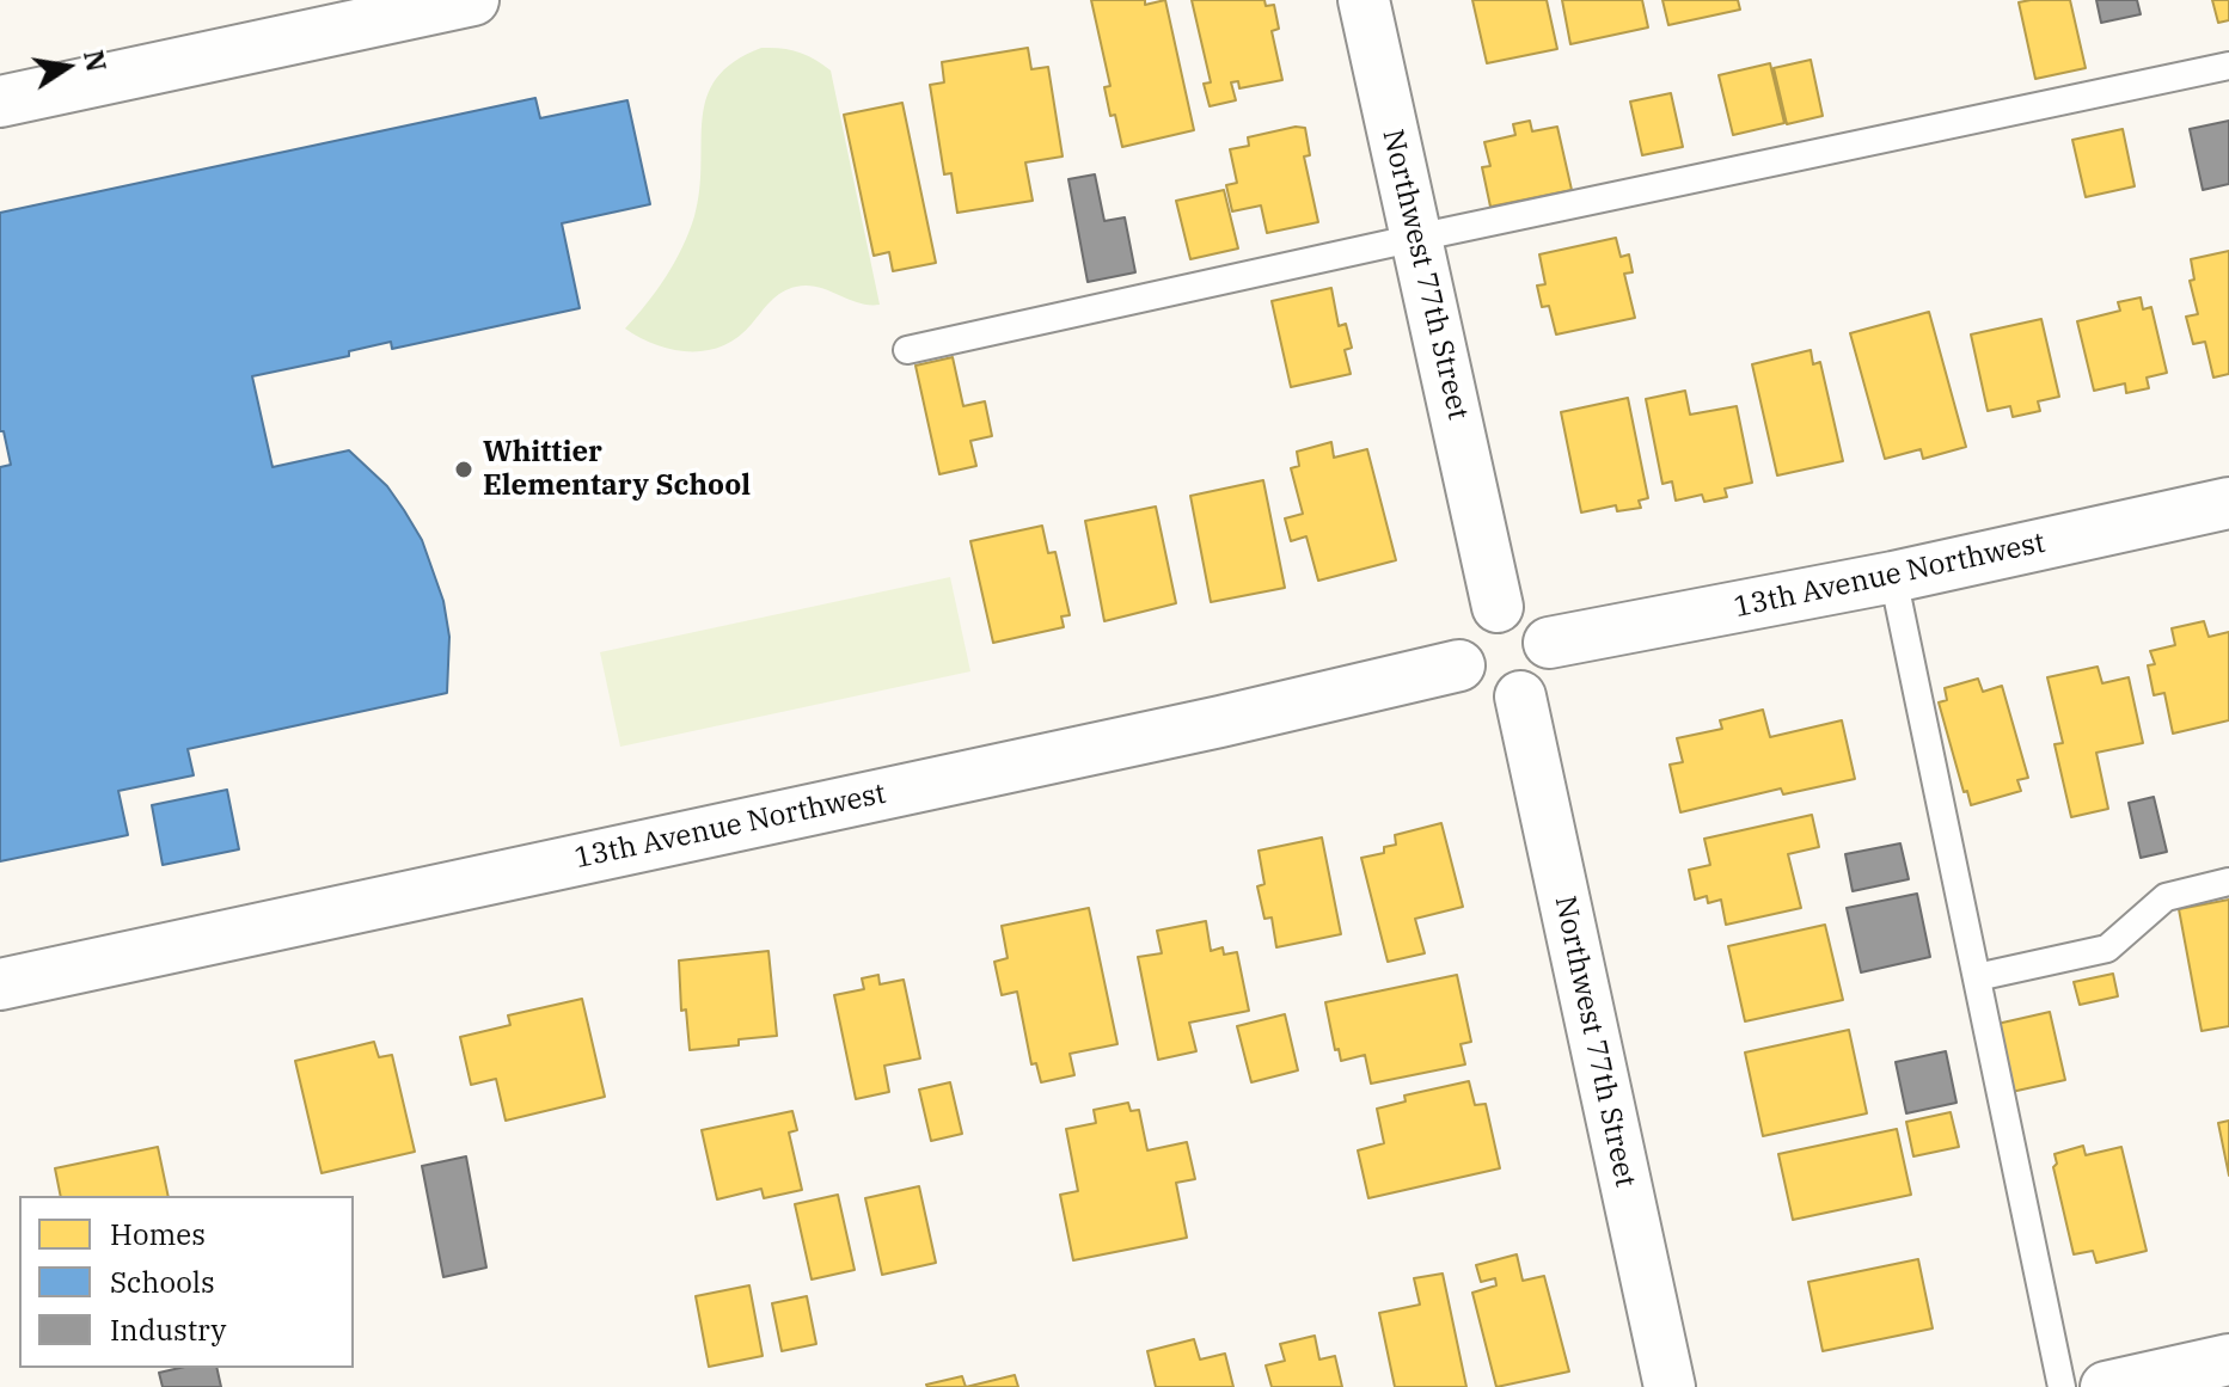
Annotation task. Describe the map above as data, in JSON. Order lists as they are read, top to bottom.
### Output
{
  "streets": {
    "street": ["Northwest 77th Street", "13th Avenue Northwest"]
  },
  "crossings": [
    ["Northwest 77th Street", "13th Avenue Northwest"]
  ],
  "places": ["Whittier Elementary School"],
  "legend": ["Homes", "Schools", "Industry"],
  "north": "right"
}
